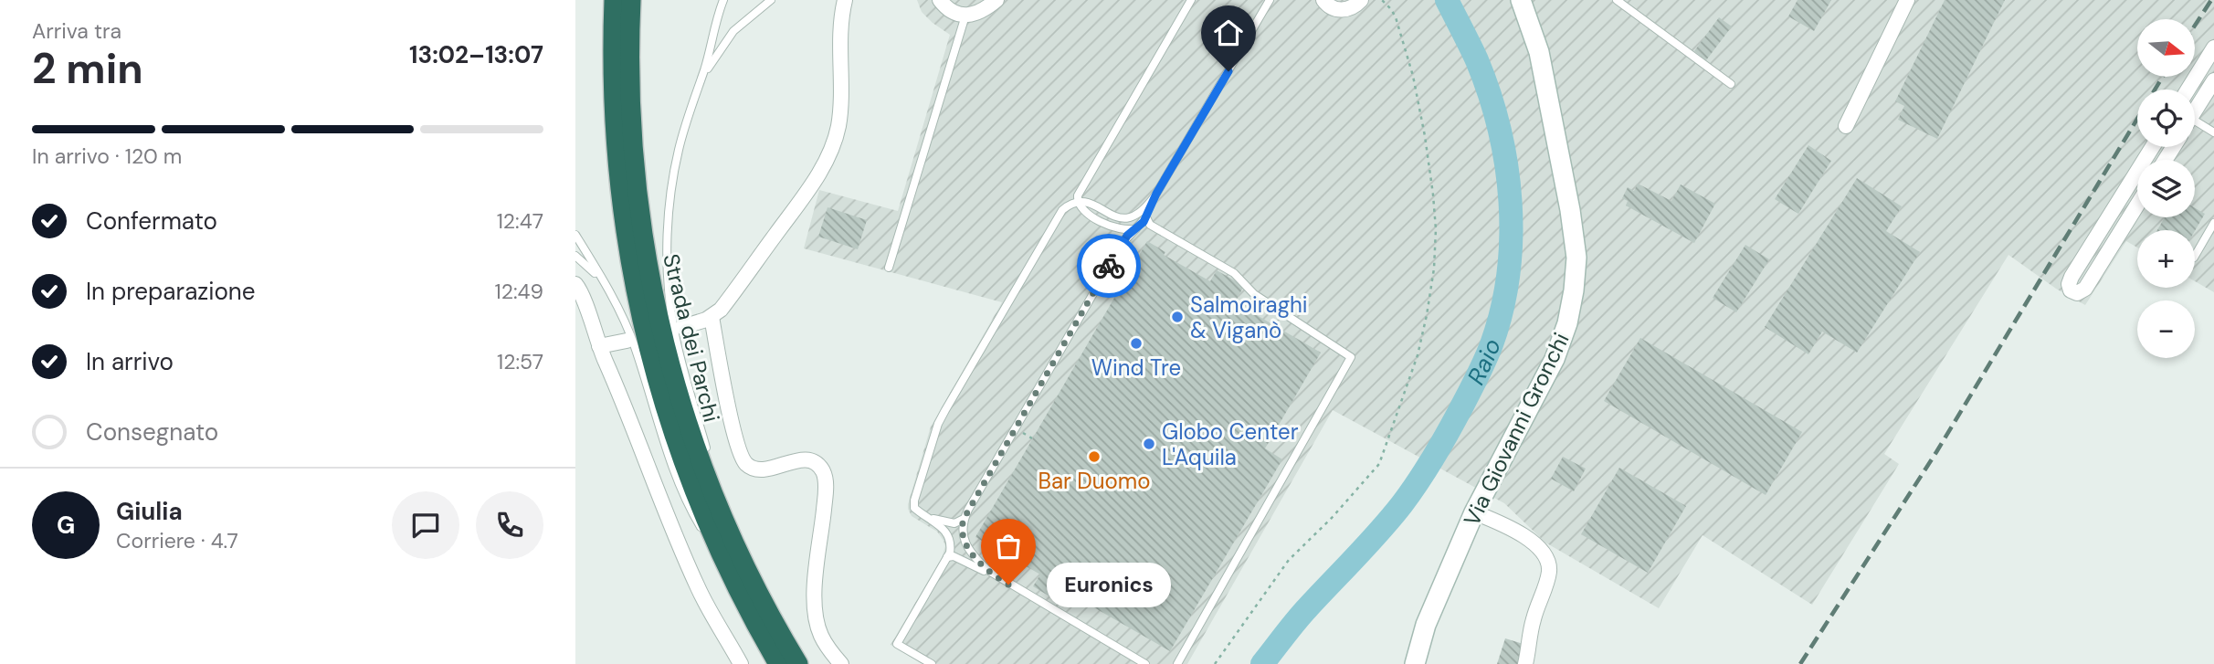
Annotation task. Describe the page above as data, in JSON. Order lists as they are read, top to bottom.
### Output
{
  "streets": {
    "highway": ["Strada dei Parchi"],
    "main road": ["Via Giovanni Gronchi"]
  },
  "water": ["Raio"],
  "places": [
    "Salmoiraghi & Viganò",
    "Wind Tre",
    "Globo Center L'Aquila",
    "Bar Duomo",
    "Euronics"
  ],
  "north": "right",
  "page": {
    "heading": ["2 min", "Arriva tra", "13:02–13:07"],
    "panel": ["Giulia", "Corriere · 4.7"],
    "map_buttons": ["+", "−"],
    "bar": "In arrivo · 120 m",
    "list": [
      ["Confermato", "12:47"],
      ["In preparazione", "12:49"],
      ["In arrivo", "12:57"],
      "Consegnato"
    ],
    "round": "G",
    "bubble": "Euronics"
  }
}
